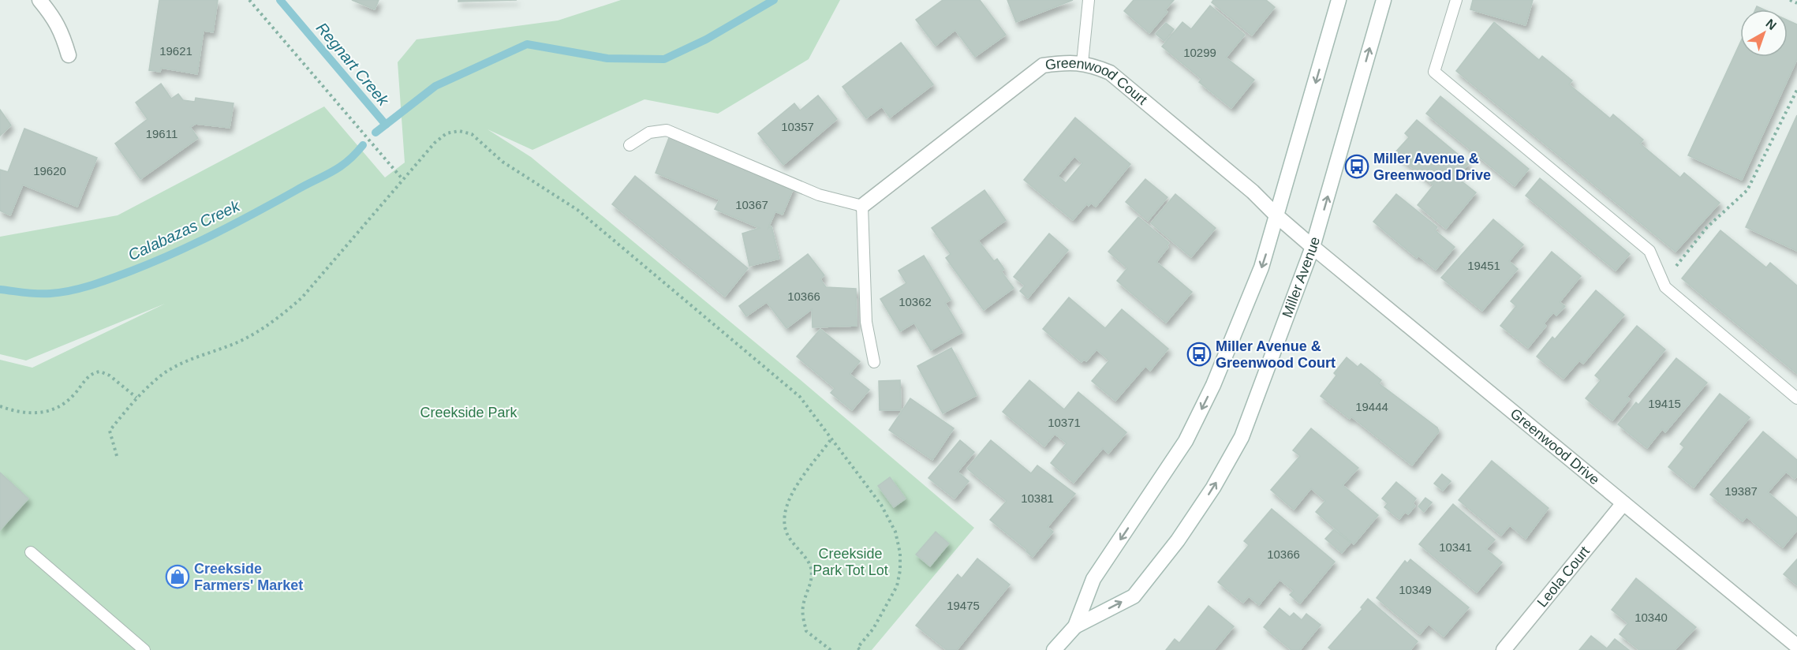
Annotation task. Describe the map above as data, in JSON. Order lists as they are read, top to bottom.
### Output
{
  "streets": {
    "street": [
      "Greenwood Court",
      "Miller Avenue",
      "Greenwood Drive",
      "Leola Court"
    ]
  },
  "crossings": [
    ["Greenwood Court", "Miller Avenue"],
    ["Greenwood Court", "Greenwood Drive"],
    ["Miller Avenue", "Greenwood Drive"],
    ["Greenwood Drive", "Leola Court"]
  ],
  "water": ["Regnart Creek", "Calabazas Creek"],
  "parks": ["Creekside Park", "Creekside Park Tot Lot"],
  "places": {
    "bus stop": ["Miller Avenue & Greenwood Drive", "Miller Avenue & Greenwood Court"],
    "shop": ["Creekside Farmers' Market"]
  },
  "house_numbers": [
    "19621",
    "10299",
    "10357",
    "19611",
    "19620",
    "10367",
    "19451",
    "10366",
    "10362",
    "19415",
    "19444",
    "10371",
    "19387",
    "10381",
    "10341",
    "10366",
    "10349",
    "19475",
    "10340"
  ],
  "north": "top right"
}
